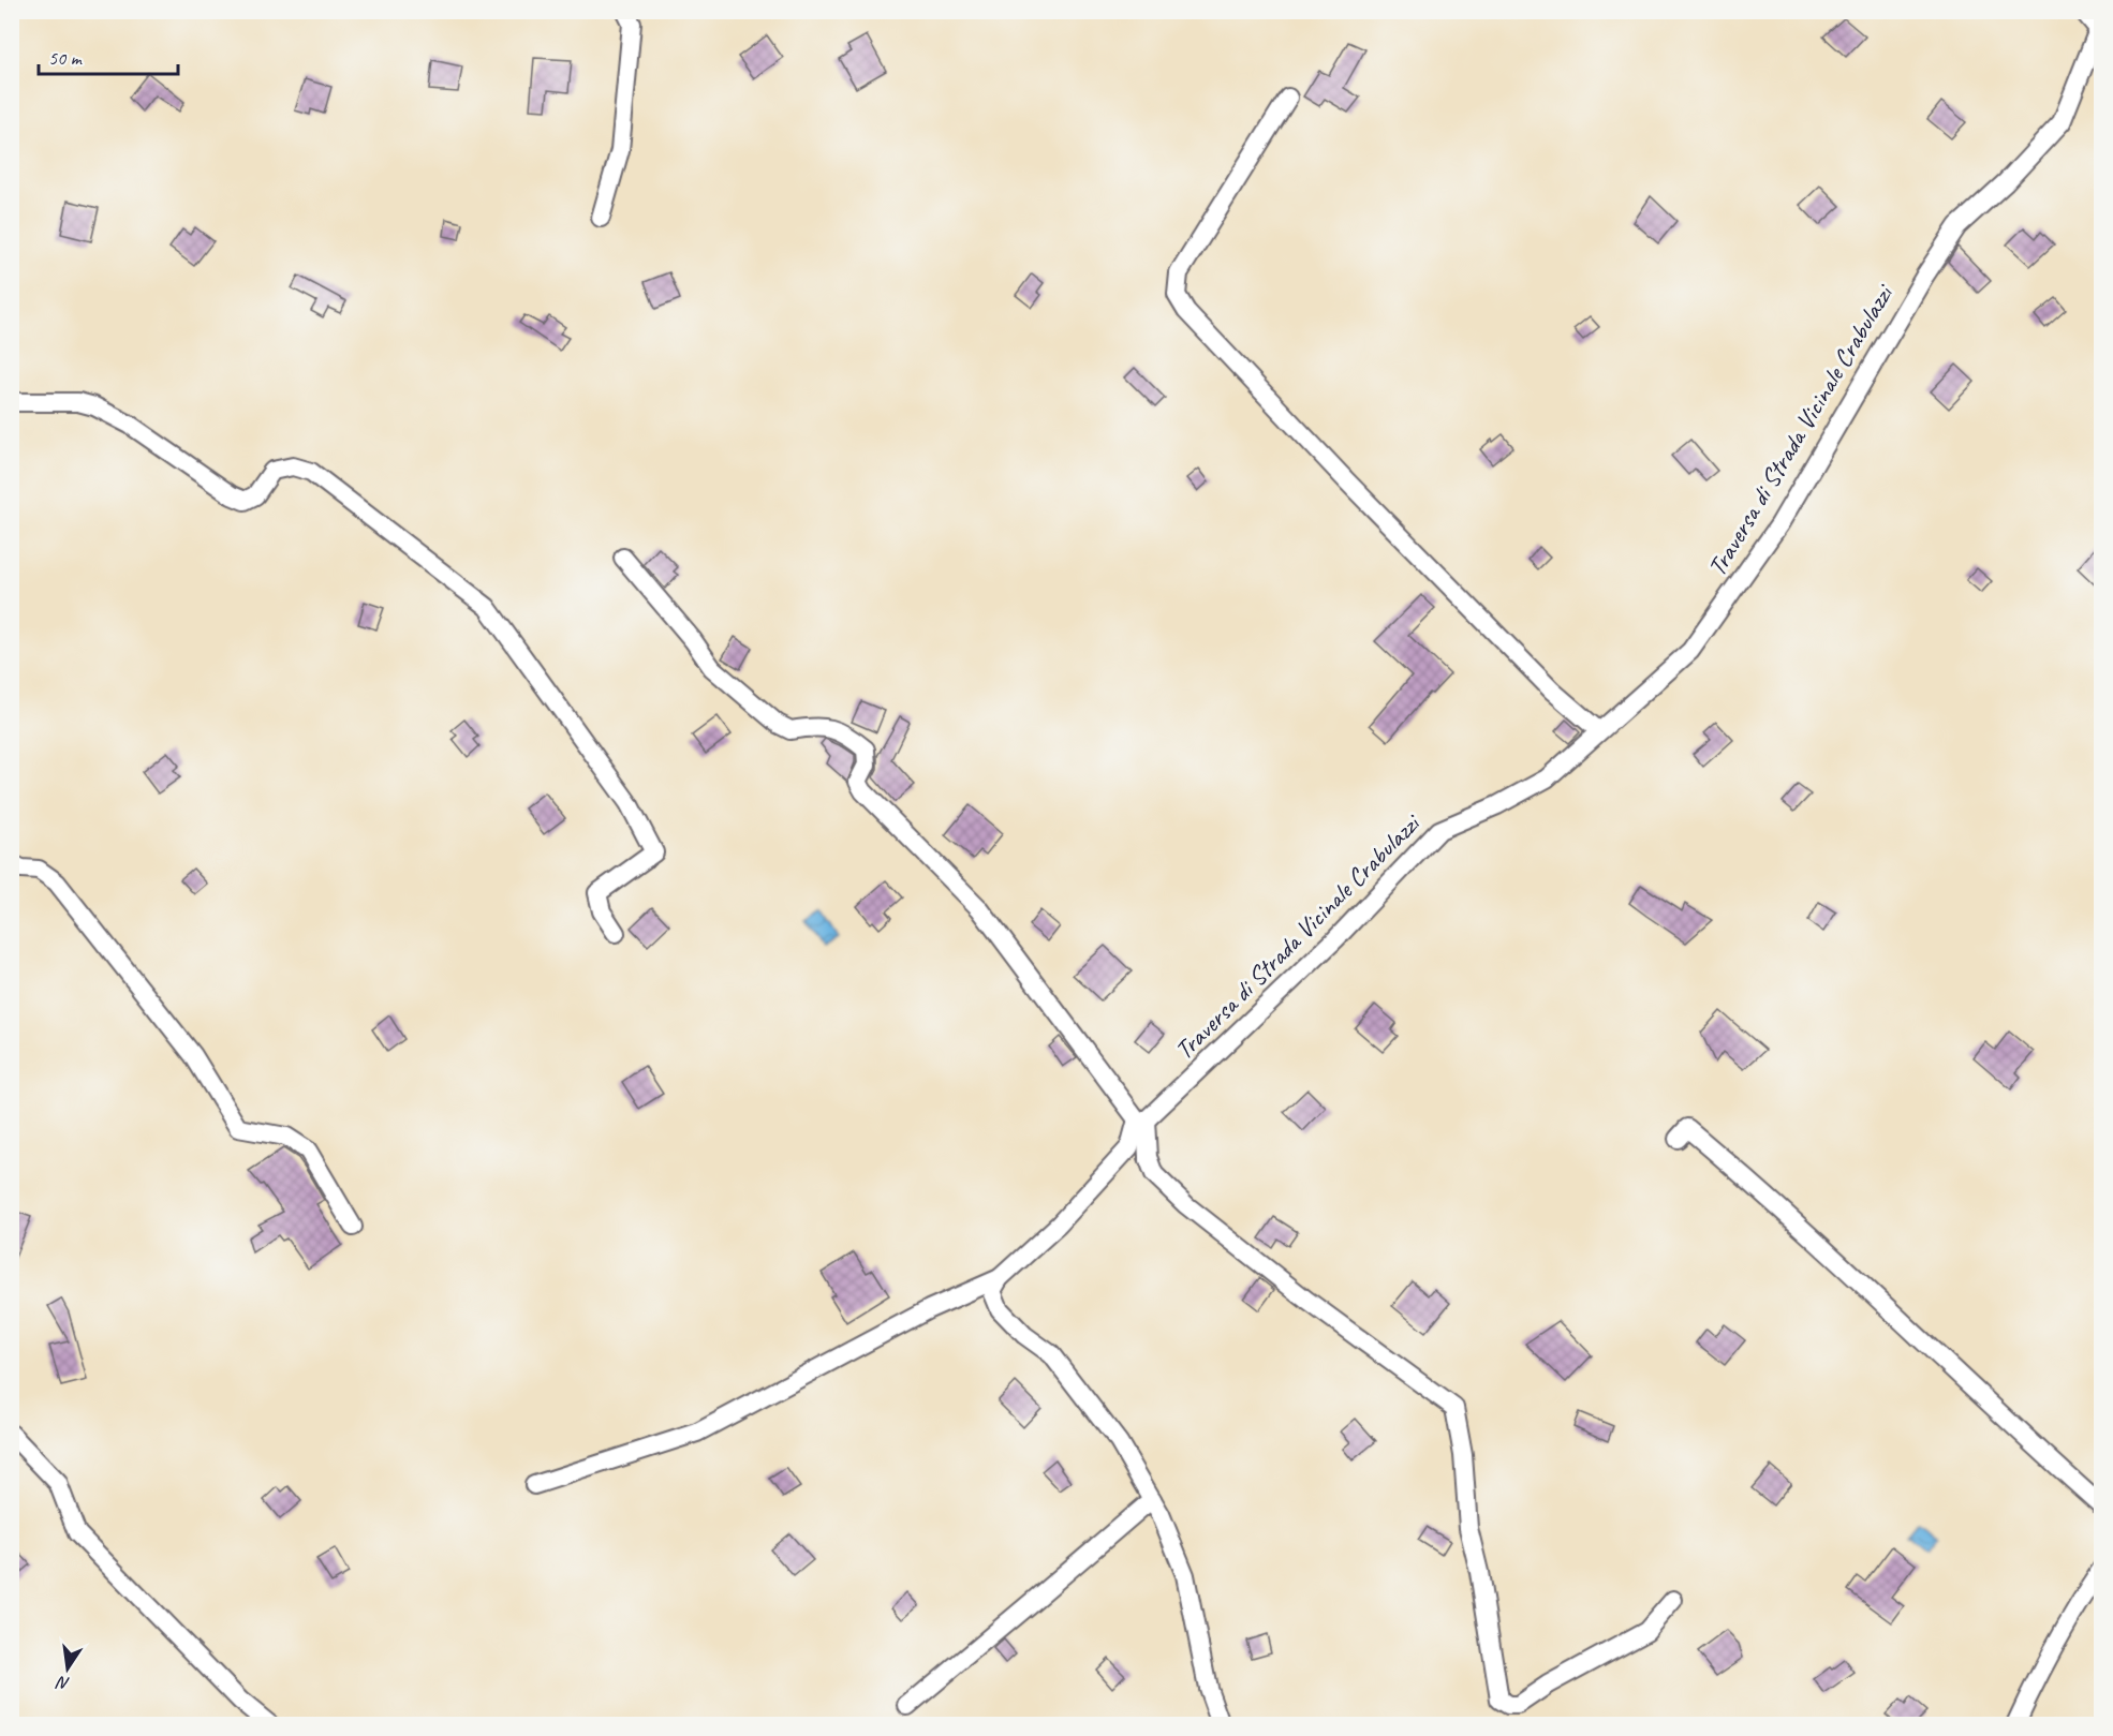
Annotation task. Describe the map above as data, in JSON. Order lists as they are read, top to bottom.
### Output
{
  "streets": {
    "street": ["Traversa di Strada Vicinale Crabulazzi"]
  },
  "scale_bar": "50 m",
  "north": "bottom"
}
